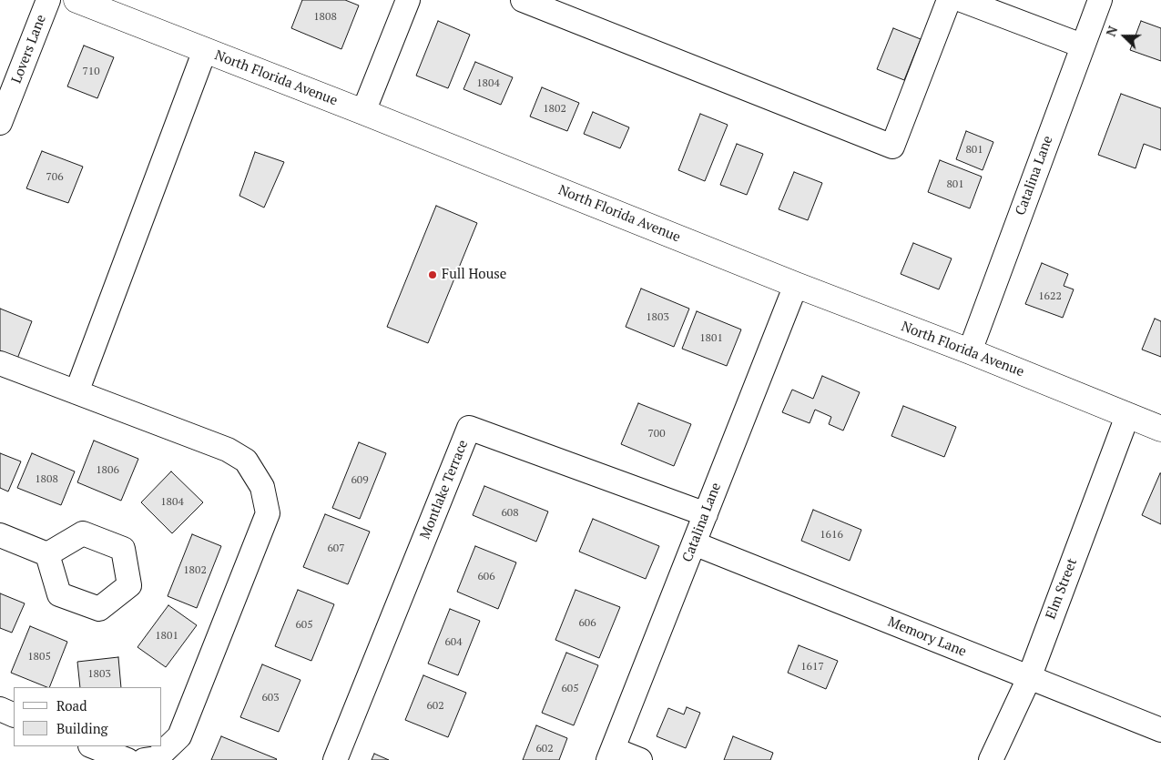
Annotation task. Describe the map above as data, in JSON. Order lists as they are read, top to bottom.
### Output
{
  "streets": {
    "main road": ["North Florida Avenue"],
    "street": [
      "Lovers Lane",
      "Catalina Lane",
      "Montlake Terrace",
      "Elm Street",
      "Memory Lane"
    ]
  },
  "crossings": [
    ["North Florida Avenue", "Catalina Lane"],
    ["North Florida Avenue", "Elm Street"],
    ["Catalina Lane", "Montlake Terrace"],
    ["Catalina Lane", "Memory Lane"],
    ["Elm Street", "Memory Lane"]
  ],
  "places": ["Full House"],
  "house_numbers": [
    "1808",
    "710",
    "1804",
    "1802",
    "801",
    "706",
    "801",
    "1622",
    "1803",
    "1801",
    "700",
    "1806",
    "1808",
    "609",
    "1804",
    "608",
    "1616",
    "607",
    "1802",
    "606",
    "606",
    "605",
    "1801",
    "604",
    "1805",
    "1617",
    "1803",
    "605",
    "603",
    "602",
    "602"
  ],
  "legend": ["Road", "Building"],
  "north": "left"
}
